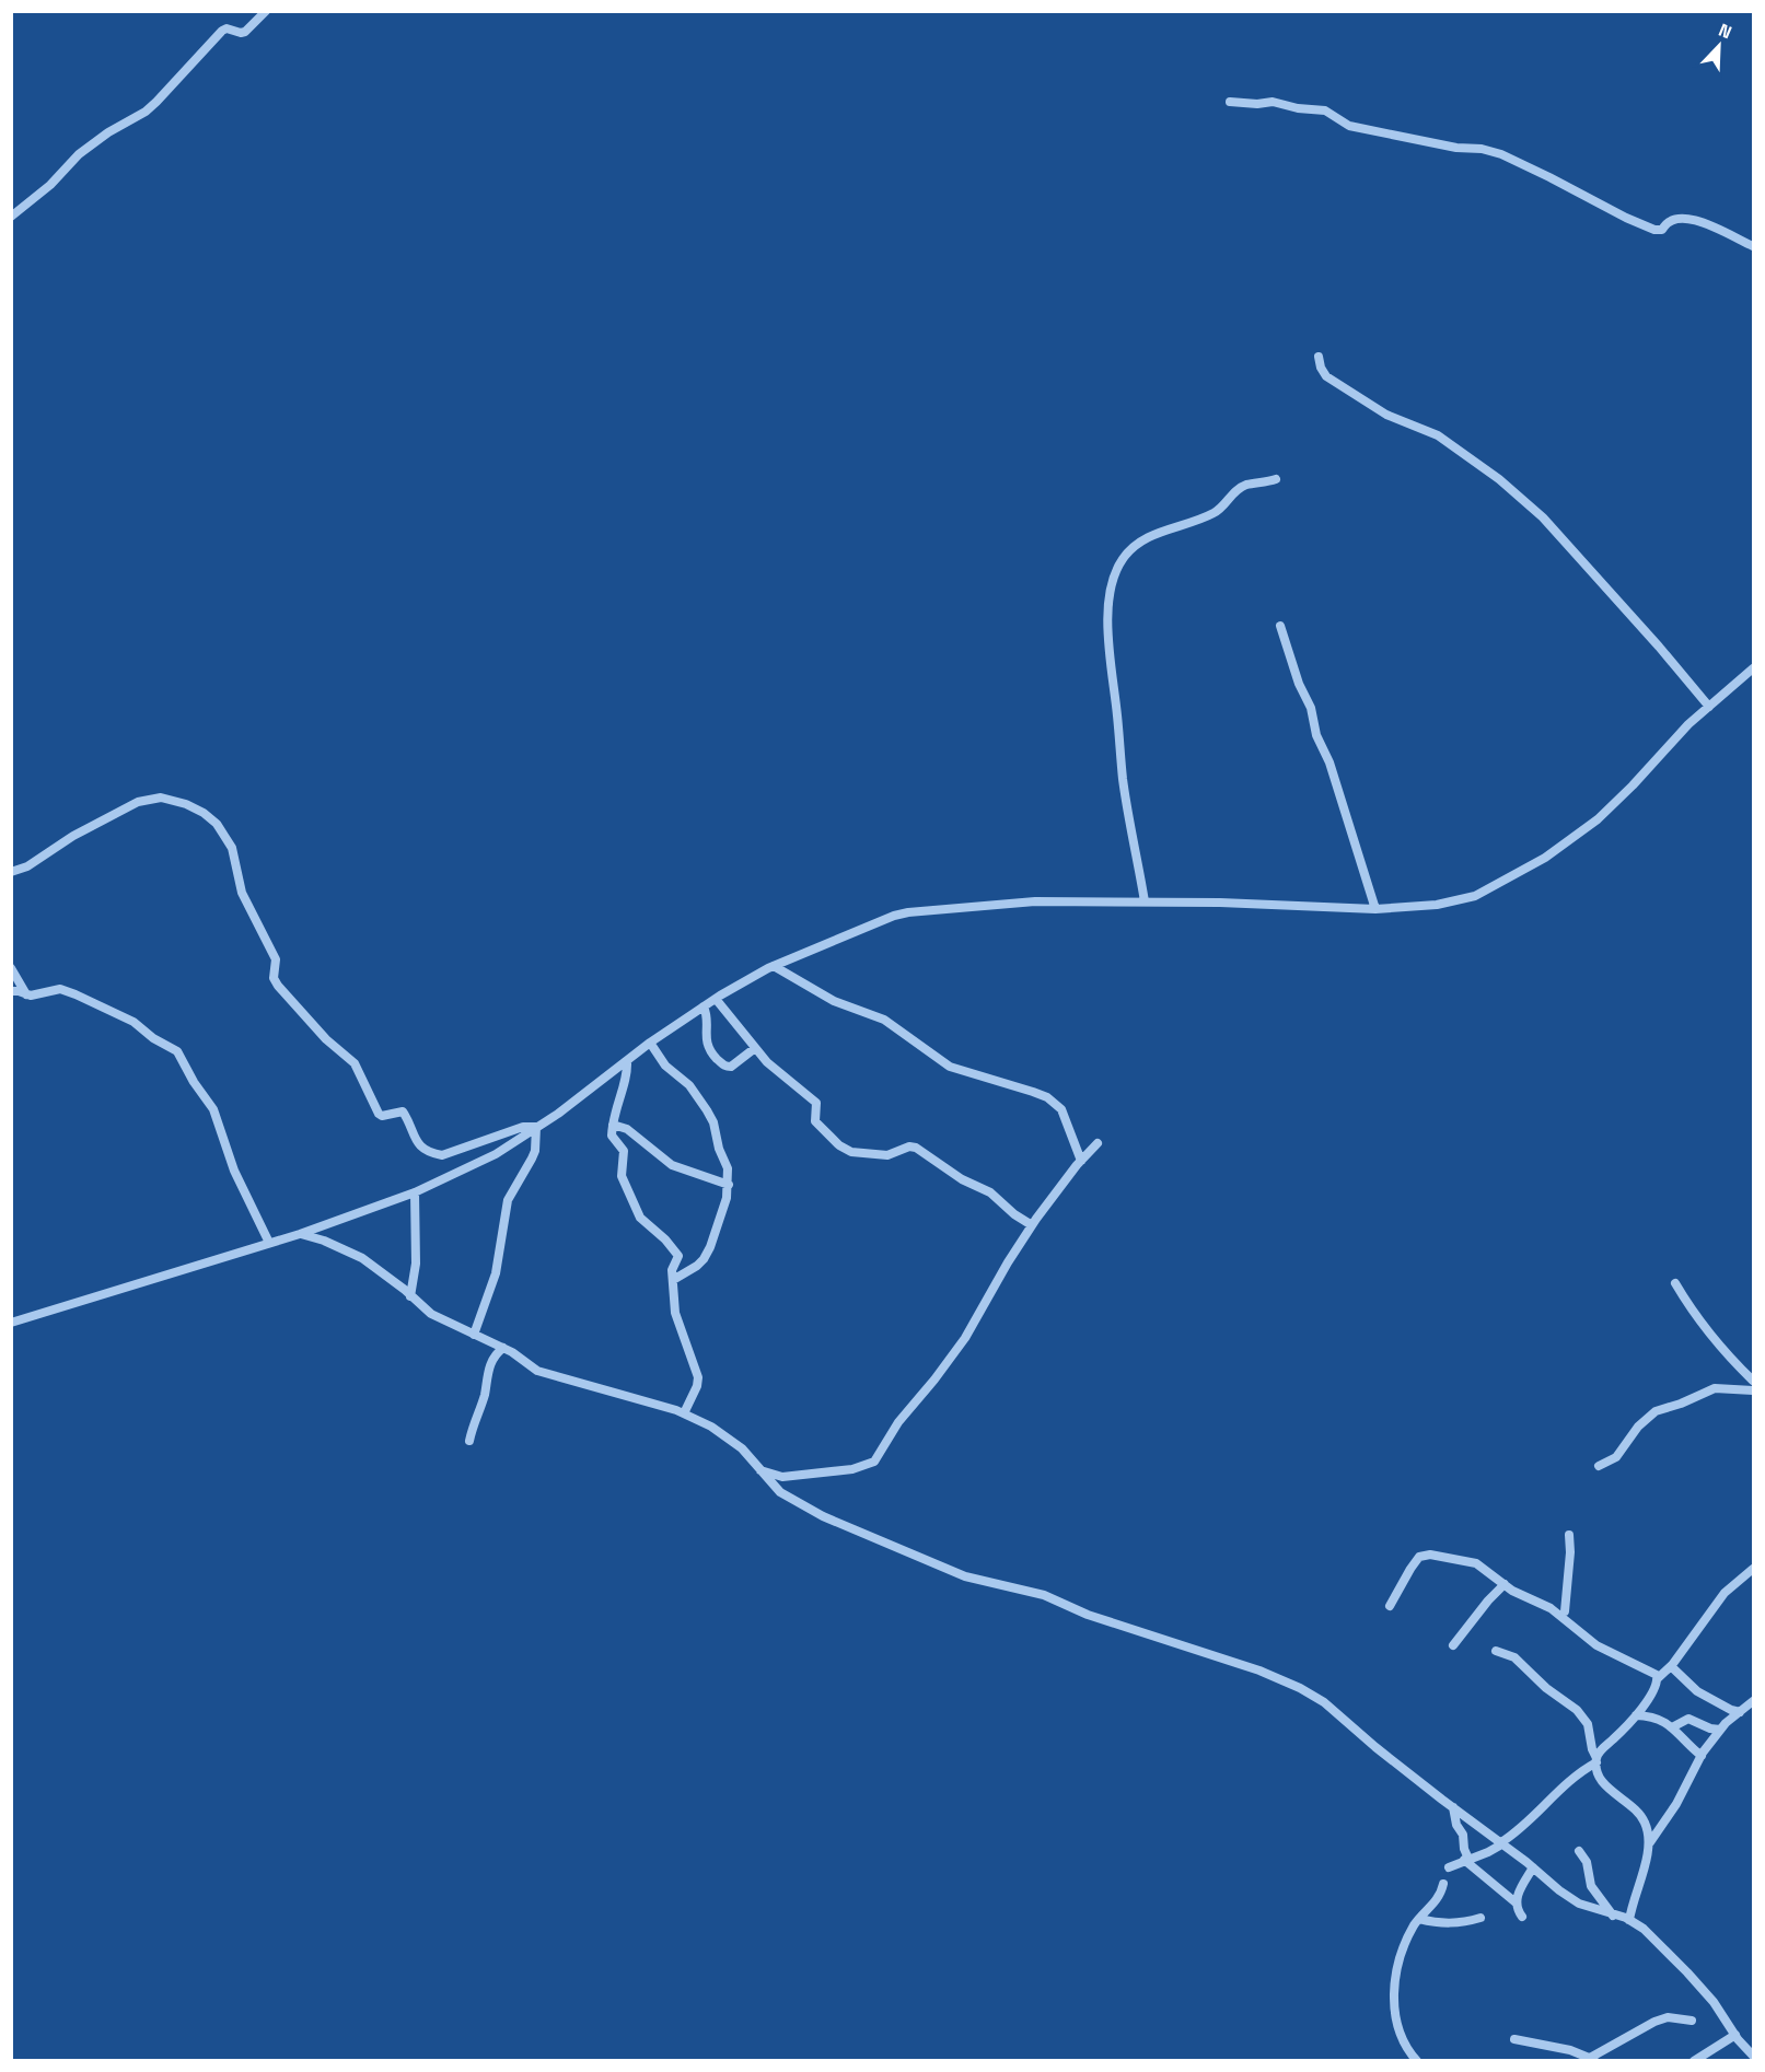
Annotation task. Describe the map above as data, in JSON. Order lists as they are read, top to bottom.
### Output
{
  "north": "top right"
}
